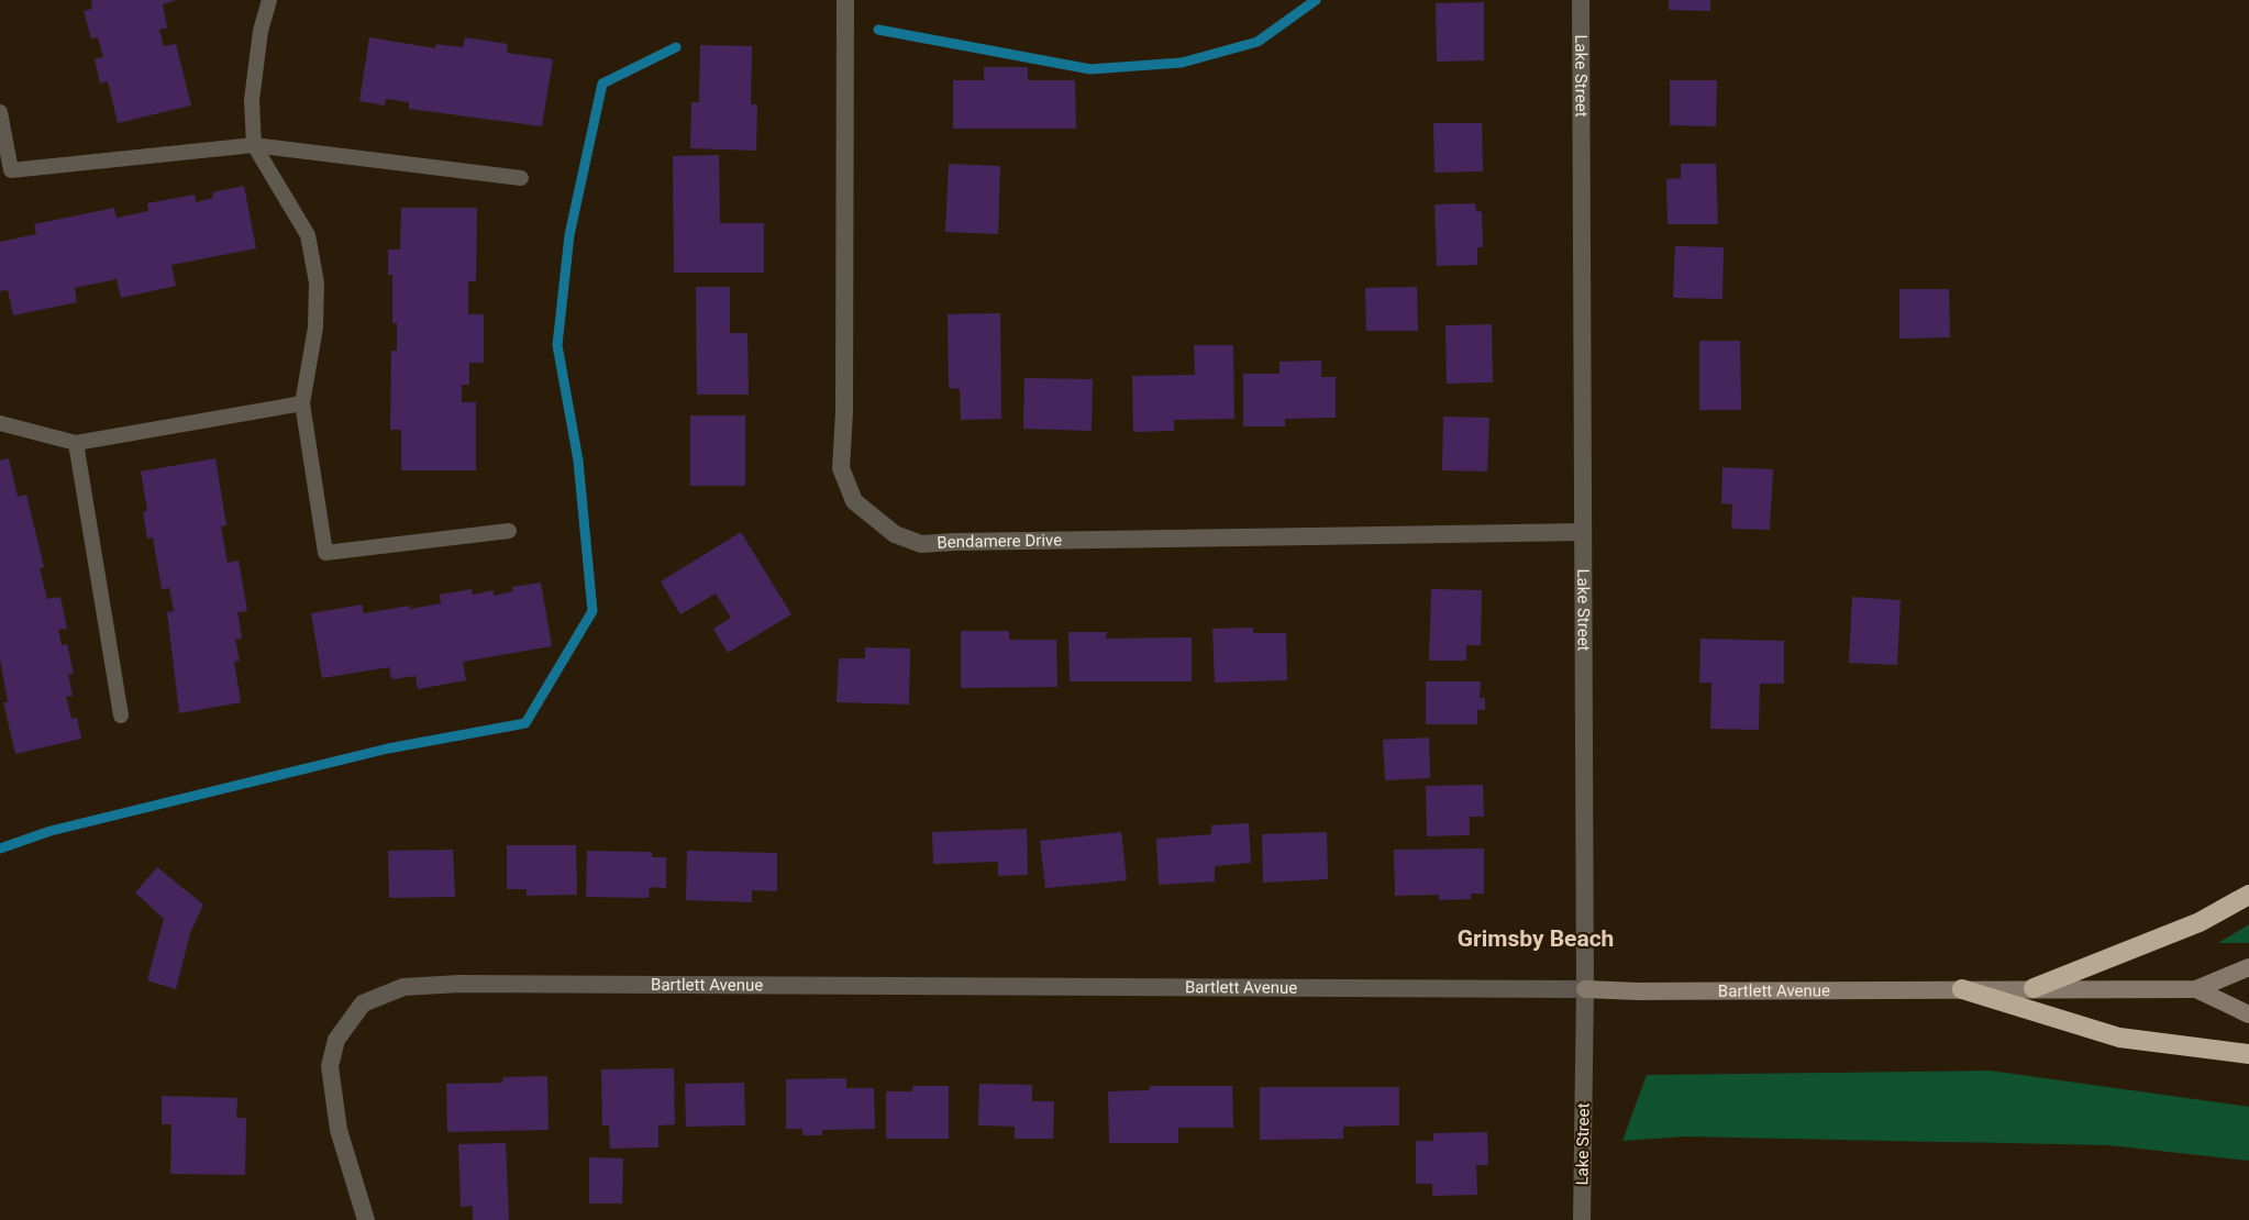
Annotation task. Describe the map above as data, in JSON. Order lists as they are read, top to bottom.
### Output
{
  "streets": {
    "main road": ["Bartlett Avenue"],
    "street": ["Lake Street", "Bendamere Drive"]
  },
  "crossings": [
    ["Lake Street", "Bendamere Drive"],
    ["Lake Street", "Bartlett Avenue"]
  ],
  "districts": ["Grimsby Beach"]
}
